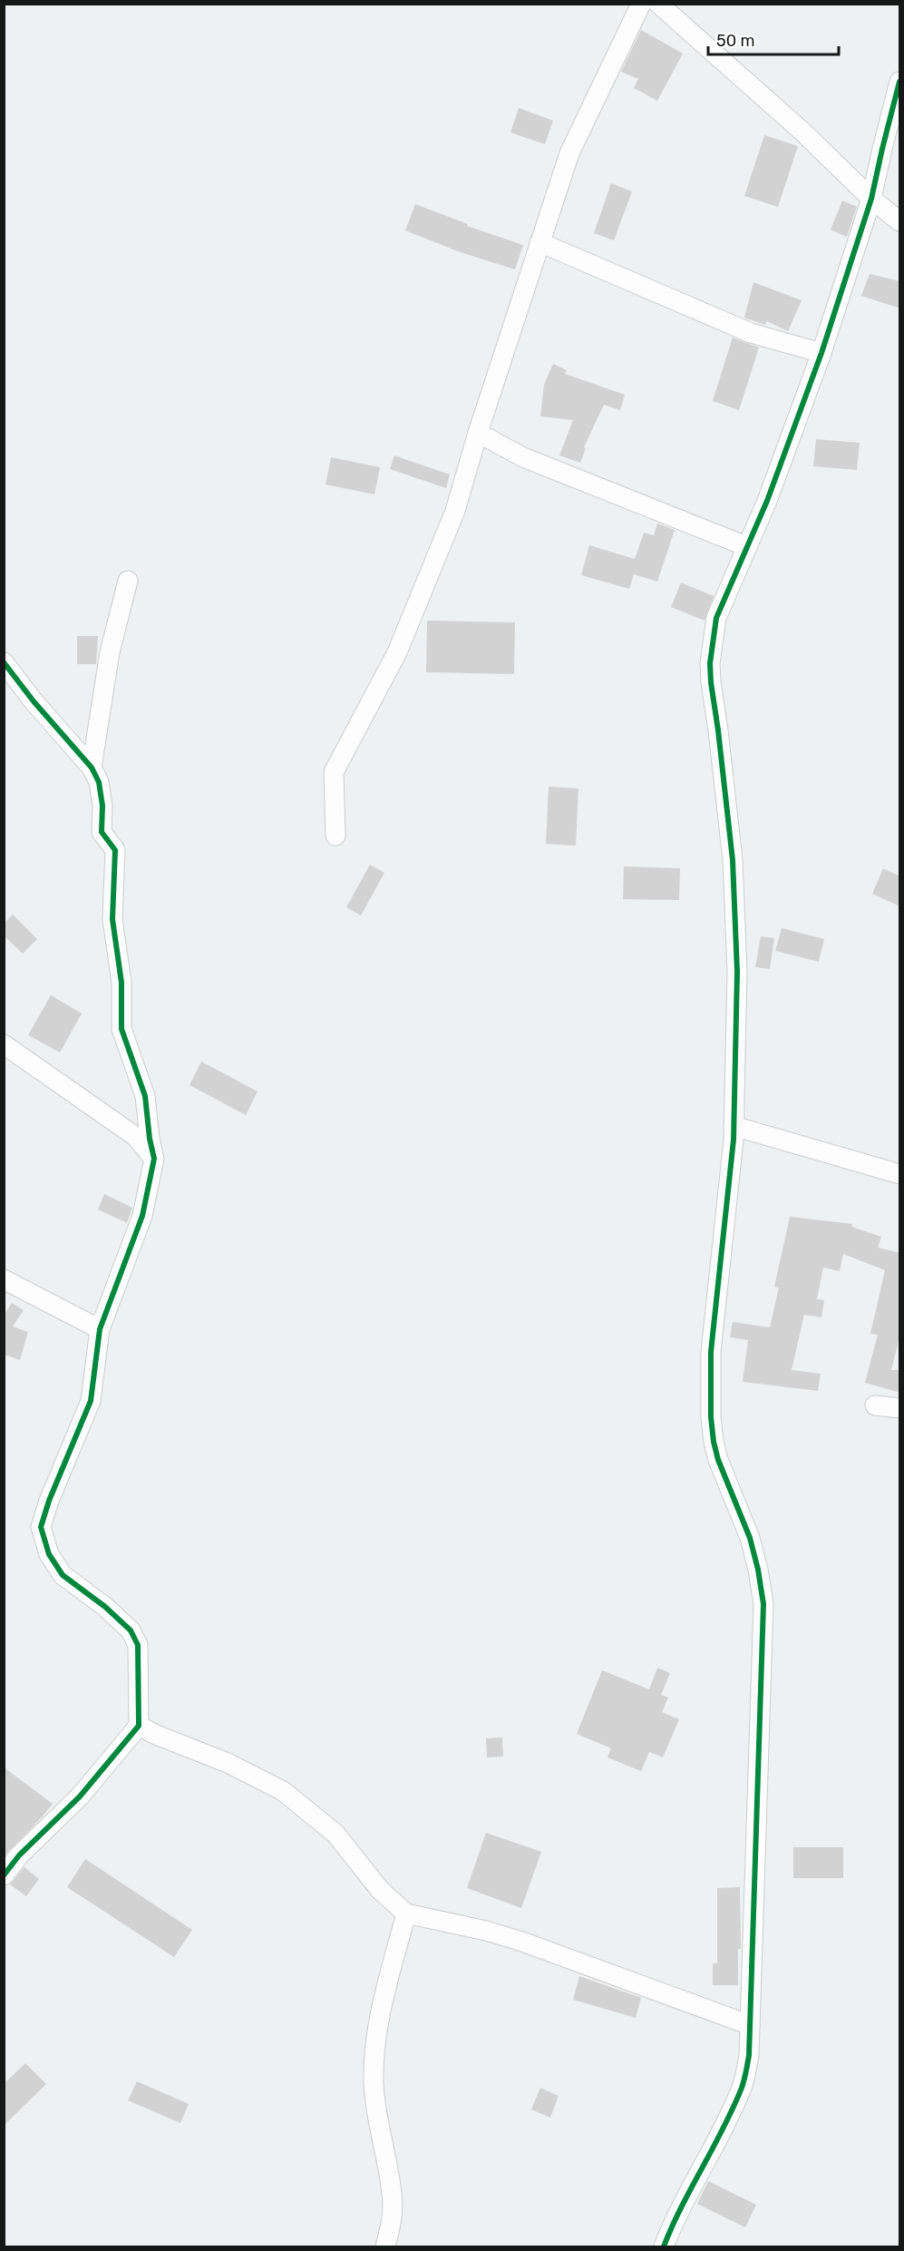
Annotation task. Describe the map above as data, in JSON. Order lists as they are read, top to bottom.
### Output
{
  "scale_bar": "50 m"
}
